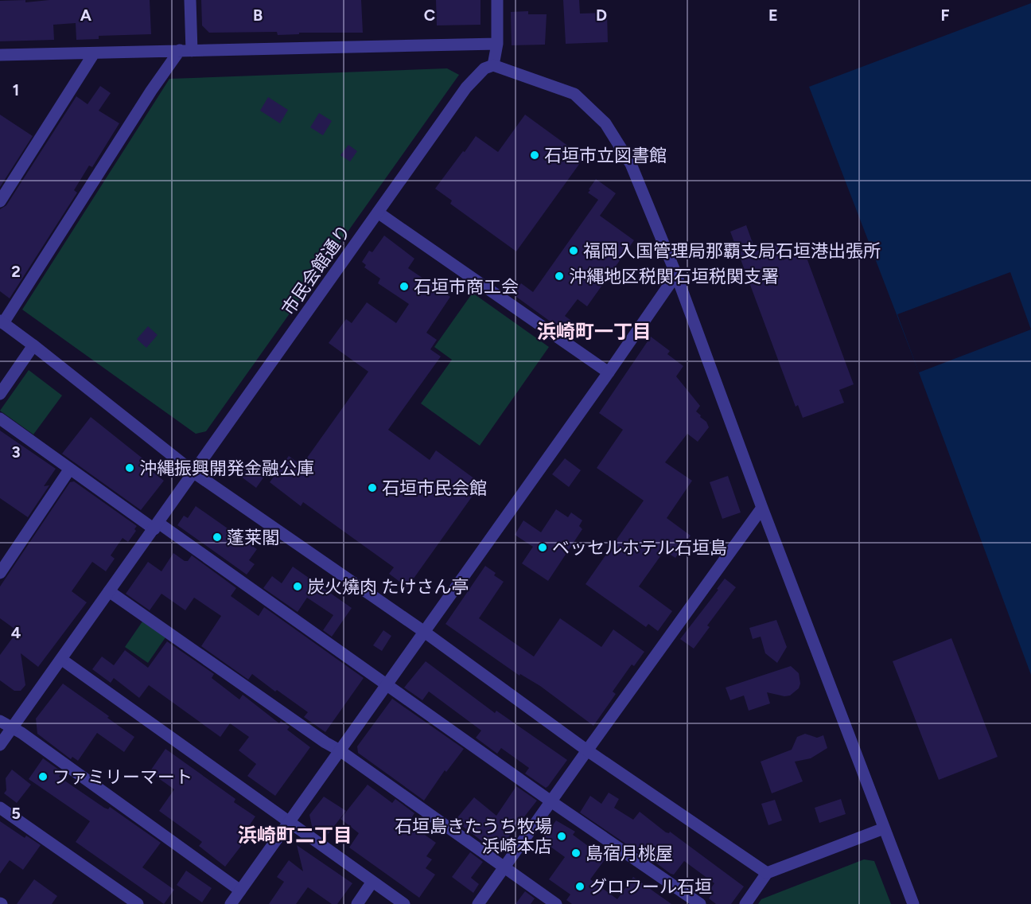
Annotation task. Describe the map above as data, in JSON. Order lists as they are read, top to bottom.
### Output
{
  "streets": {
    "street": ["市民会館通り"]
  },
  "districts": ["浜崎町一丁目", "浜崎町二丁目"],
  "places": [
    "石垣市立図書館",
    "福岡入国管理局那覇支局石垣港出張所",
    "沖縄地区税関石垣税関支署",
    "石垣市商工会",
    "沖縄振興開発金融公庫",
    "石垣市民会館",
    "蓬莱閣",
    "ベッセルホテル石垣島",
    "炭火燒肉 たけさん亭",
    "ファミリーマート",
    "石垣島きたうち牧場 浜崎本店",
    "島宿月桃屋",
    "グロワール石垣"
  ],
  "grid": {
    "columns": [
      "A",
      "B",
      "C",
      "D",
      "E",
      "F"
    ],
    "rows": [
      "1",
      "2",
      "3",
      "4",
      "5"
    ]
  }
}
